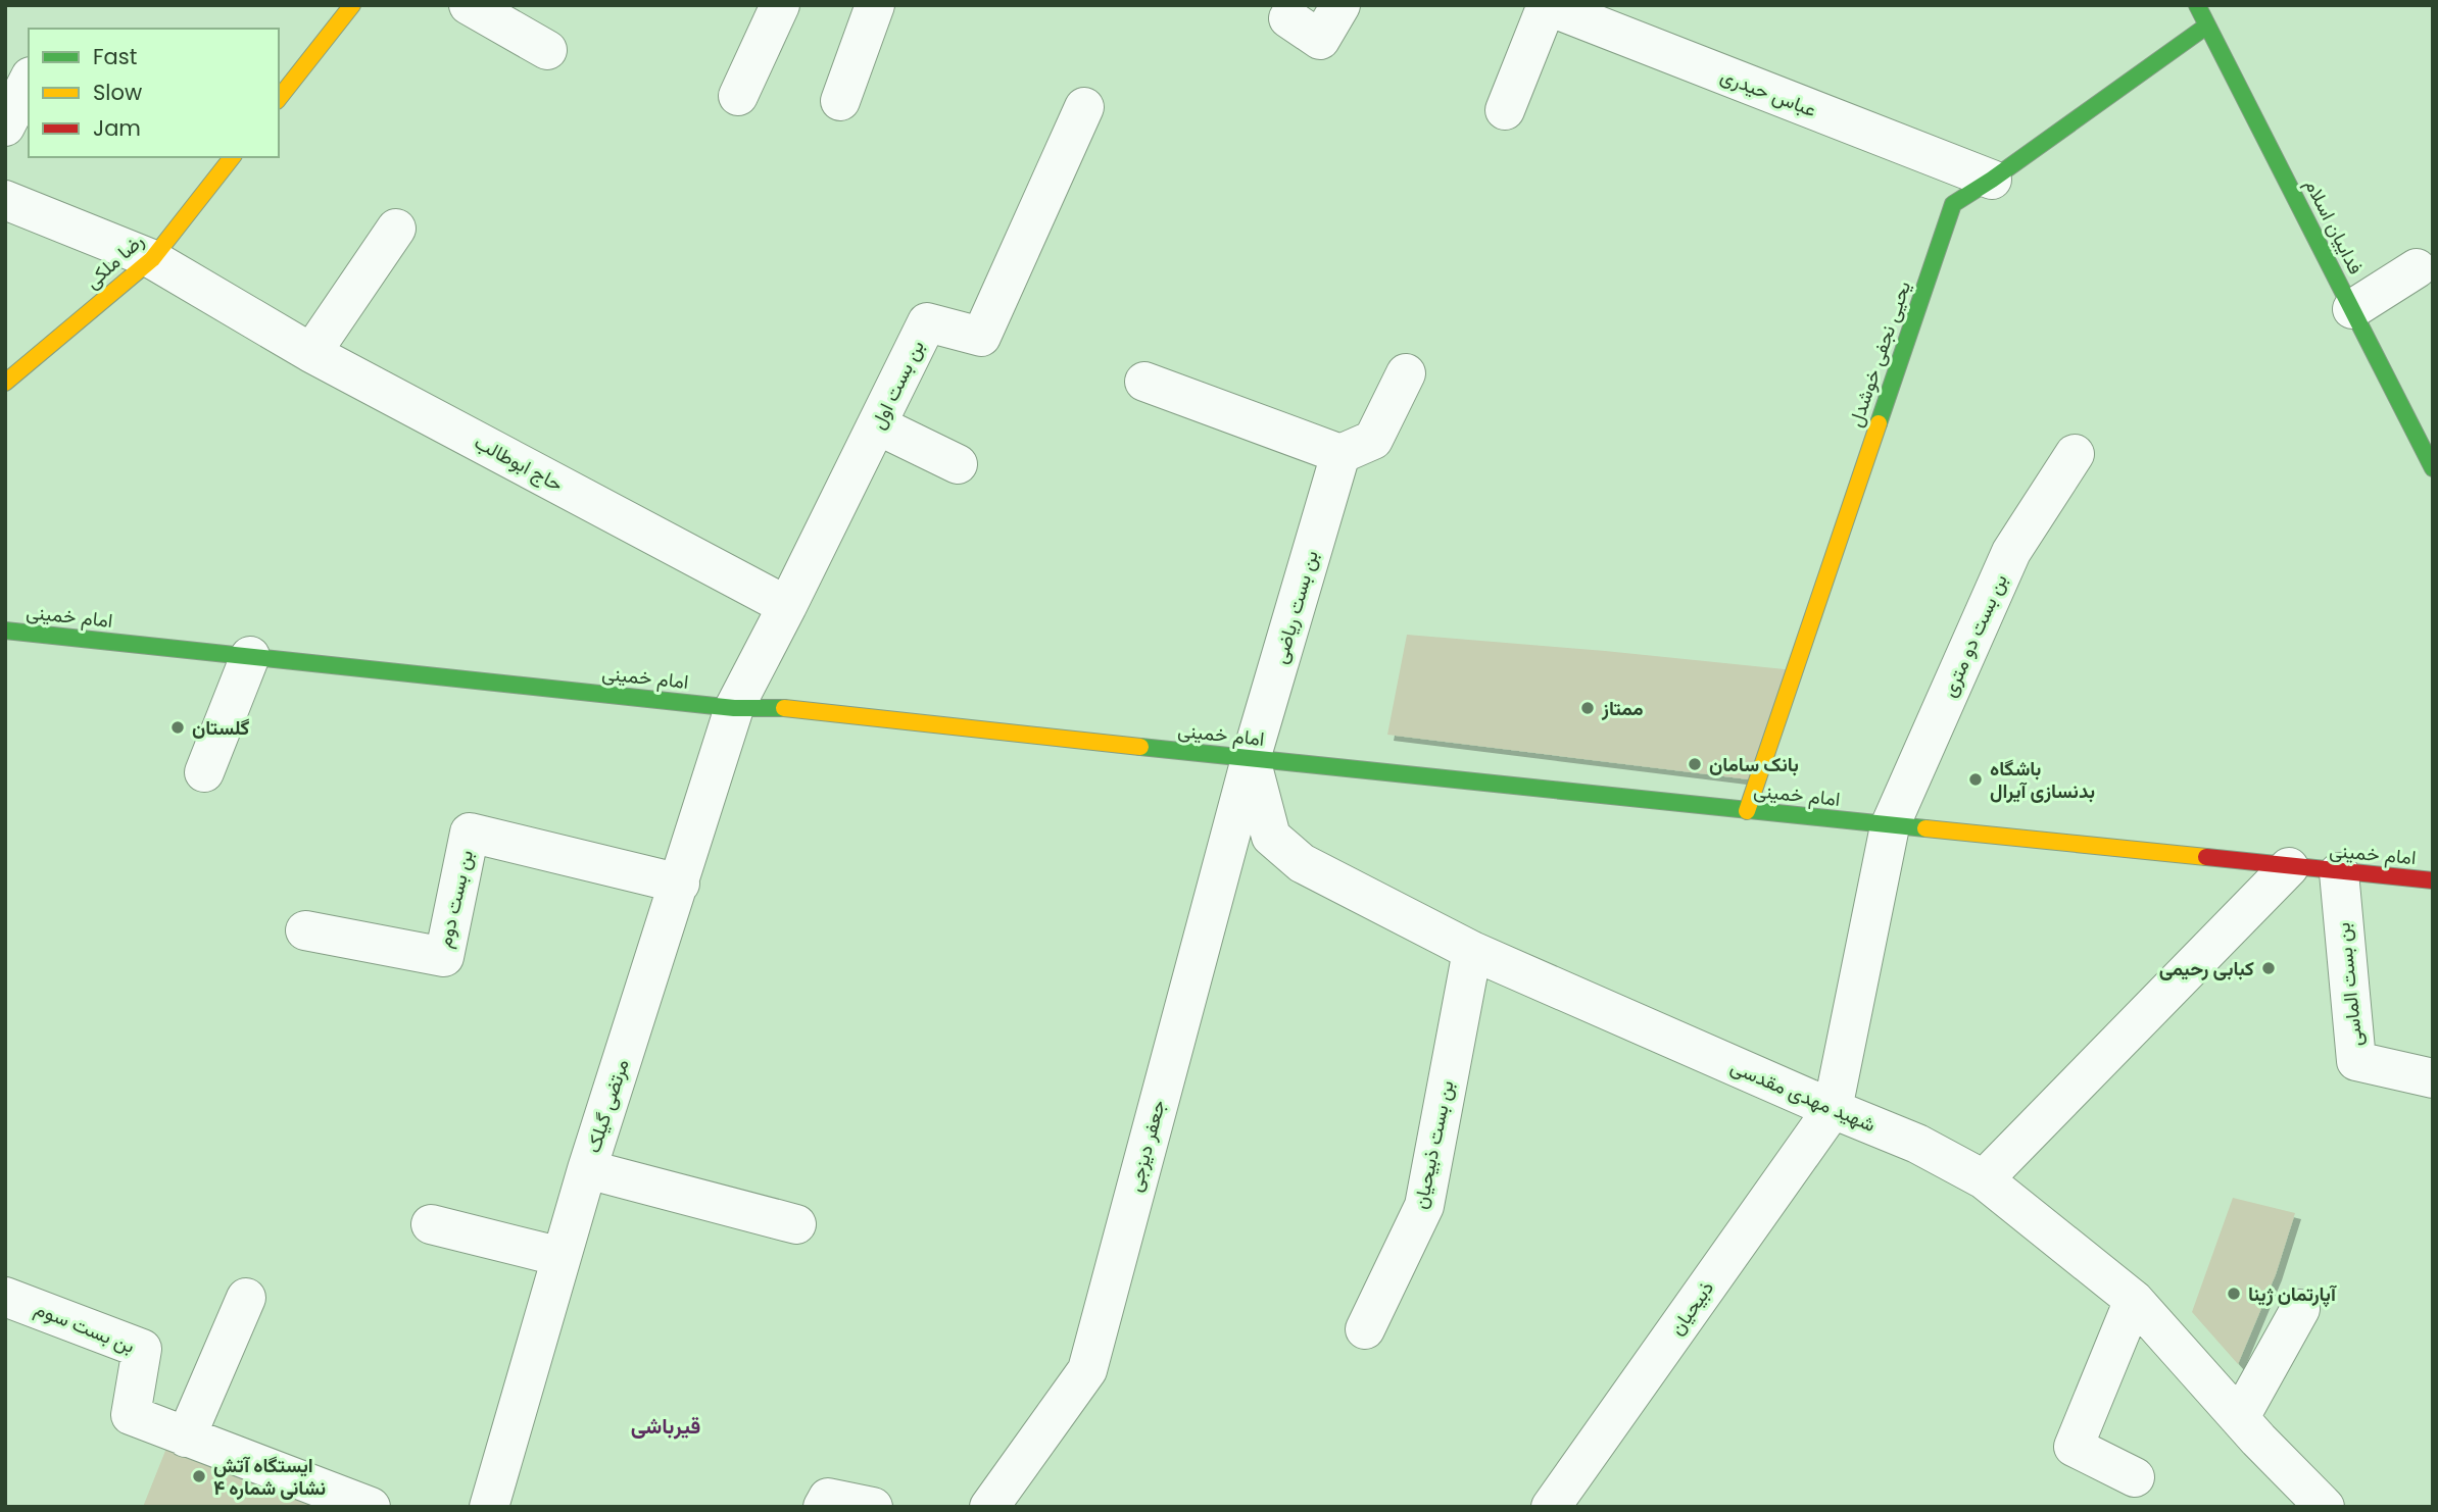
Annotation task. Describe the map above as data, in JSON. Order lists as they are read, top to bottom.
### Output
{
  "streets": {
    "main road": [
      "فداییان اسلام",
      "رضا ملکی",
      "یحیی نجفی خوشدل",
      "امام خمینی"
    ],
    "street": [
      "عباس حیدری",
      "بن بست اول",
      "حاج ابوطالب",
      "بن بست ریاضی",
      "بن بست دو متری",
      "بن بست دوم",
      "بن بست الماسی",
      "شهید مهدی مقدسی",
      "مرتضی گیلک",
      "بن بست ذبیحیان",
      "جعفر دیزجی",
      "ذبیحیان",
      "بن بست سوم"
    ]
  },
  "crossings": [
    ["عباس حیدری", "یحیی نجفی خوشدل"],
    ["فداییان اسلام", "یحیی نجفی خوشدل"],
    ["رضا ملکی", "حاج ابوطالب"],
    ["یحیی نجفی خوشدل", "امام خمینی"],
    ["بن بست اول", "حاج ابوطالب"],
    ["بن بست ریاضی", "امام خمینی"],
    ["بن بست ریاضی", "شهید مهدی مقدسی"],
    ["بن بست ریاضی", "جعفر دیزجی"],
    ["امام خمینی", "بن بست دو متری"],
    ["امام خمینی", "بن بست الماسی"],
    ["امام خمینی", "شهید مهدی مقدسی"],
    ["امام خمینی", "مرتضی گیلک"],
    ["امام خمینی", "جعفر دیزجی"],
    ["بن بست دو متری", "شهید مهدی مقدسی"],
    ["بن بست دو متری", "ذبیحیان"],
    ["بن بست دوم", "مرتضی گیلک"],
    ["شهید مهدی مقدسی", "بن بست ذبیحیان"],
    ["شهید مهدی مقدسی", "جعفر دیزجی"],
    ["شهید مهدی مقدسی", "ذبیحیان"]
  ],
  "districts": ["قیرباشی"],
  "places": [
    "ممتاز",
    "گلستان",
    "بانک سامان",
    "باشگاه بدنسازی آیرال",
    "کبابی رحیمی",
    "آپارتمان ژینا",
    "ایستگاه آتش نشانی شماره ۴"
  ],
  "legend": ["Fast", "Slow", "Jam"]
}
